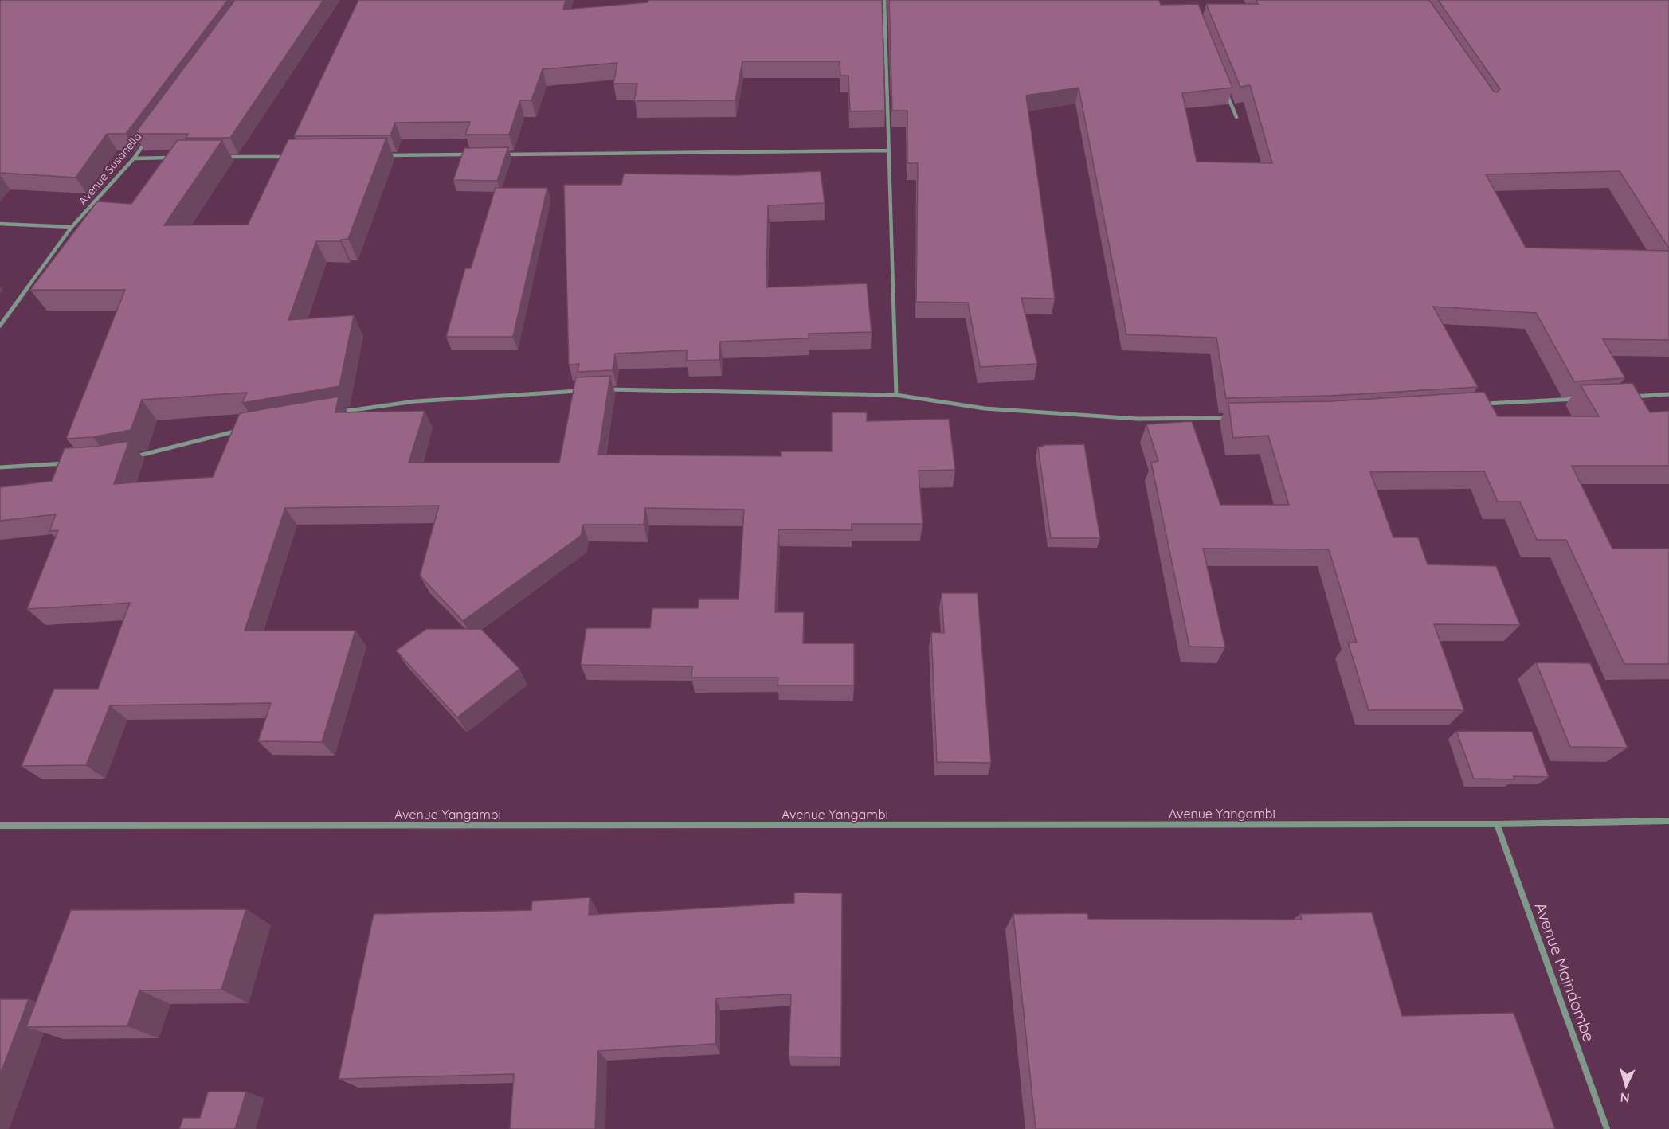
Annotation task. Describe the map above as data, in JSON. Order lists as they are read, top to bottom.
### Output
{
  "streets": {
    "street": ["Avenue Susanella", "Avenue Yangambi", "Avenue Maindombe"]
  },
  "crossings": [
    ["Avenue Yangambi", "Avenue Maindombe"]
  ],
  "north": "bottom"
}
